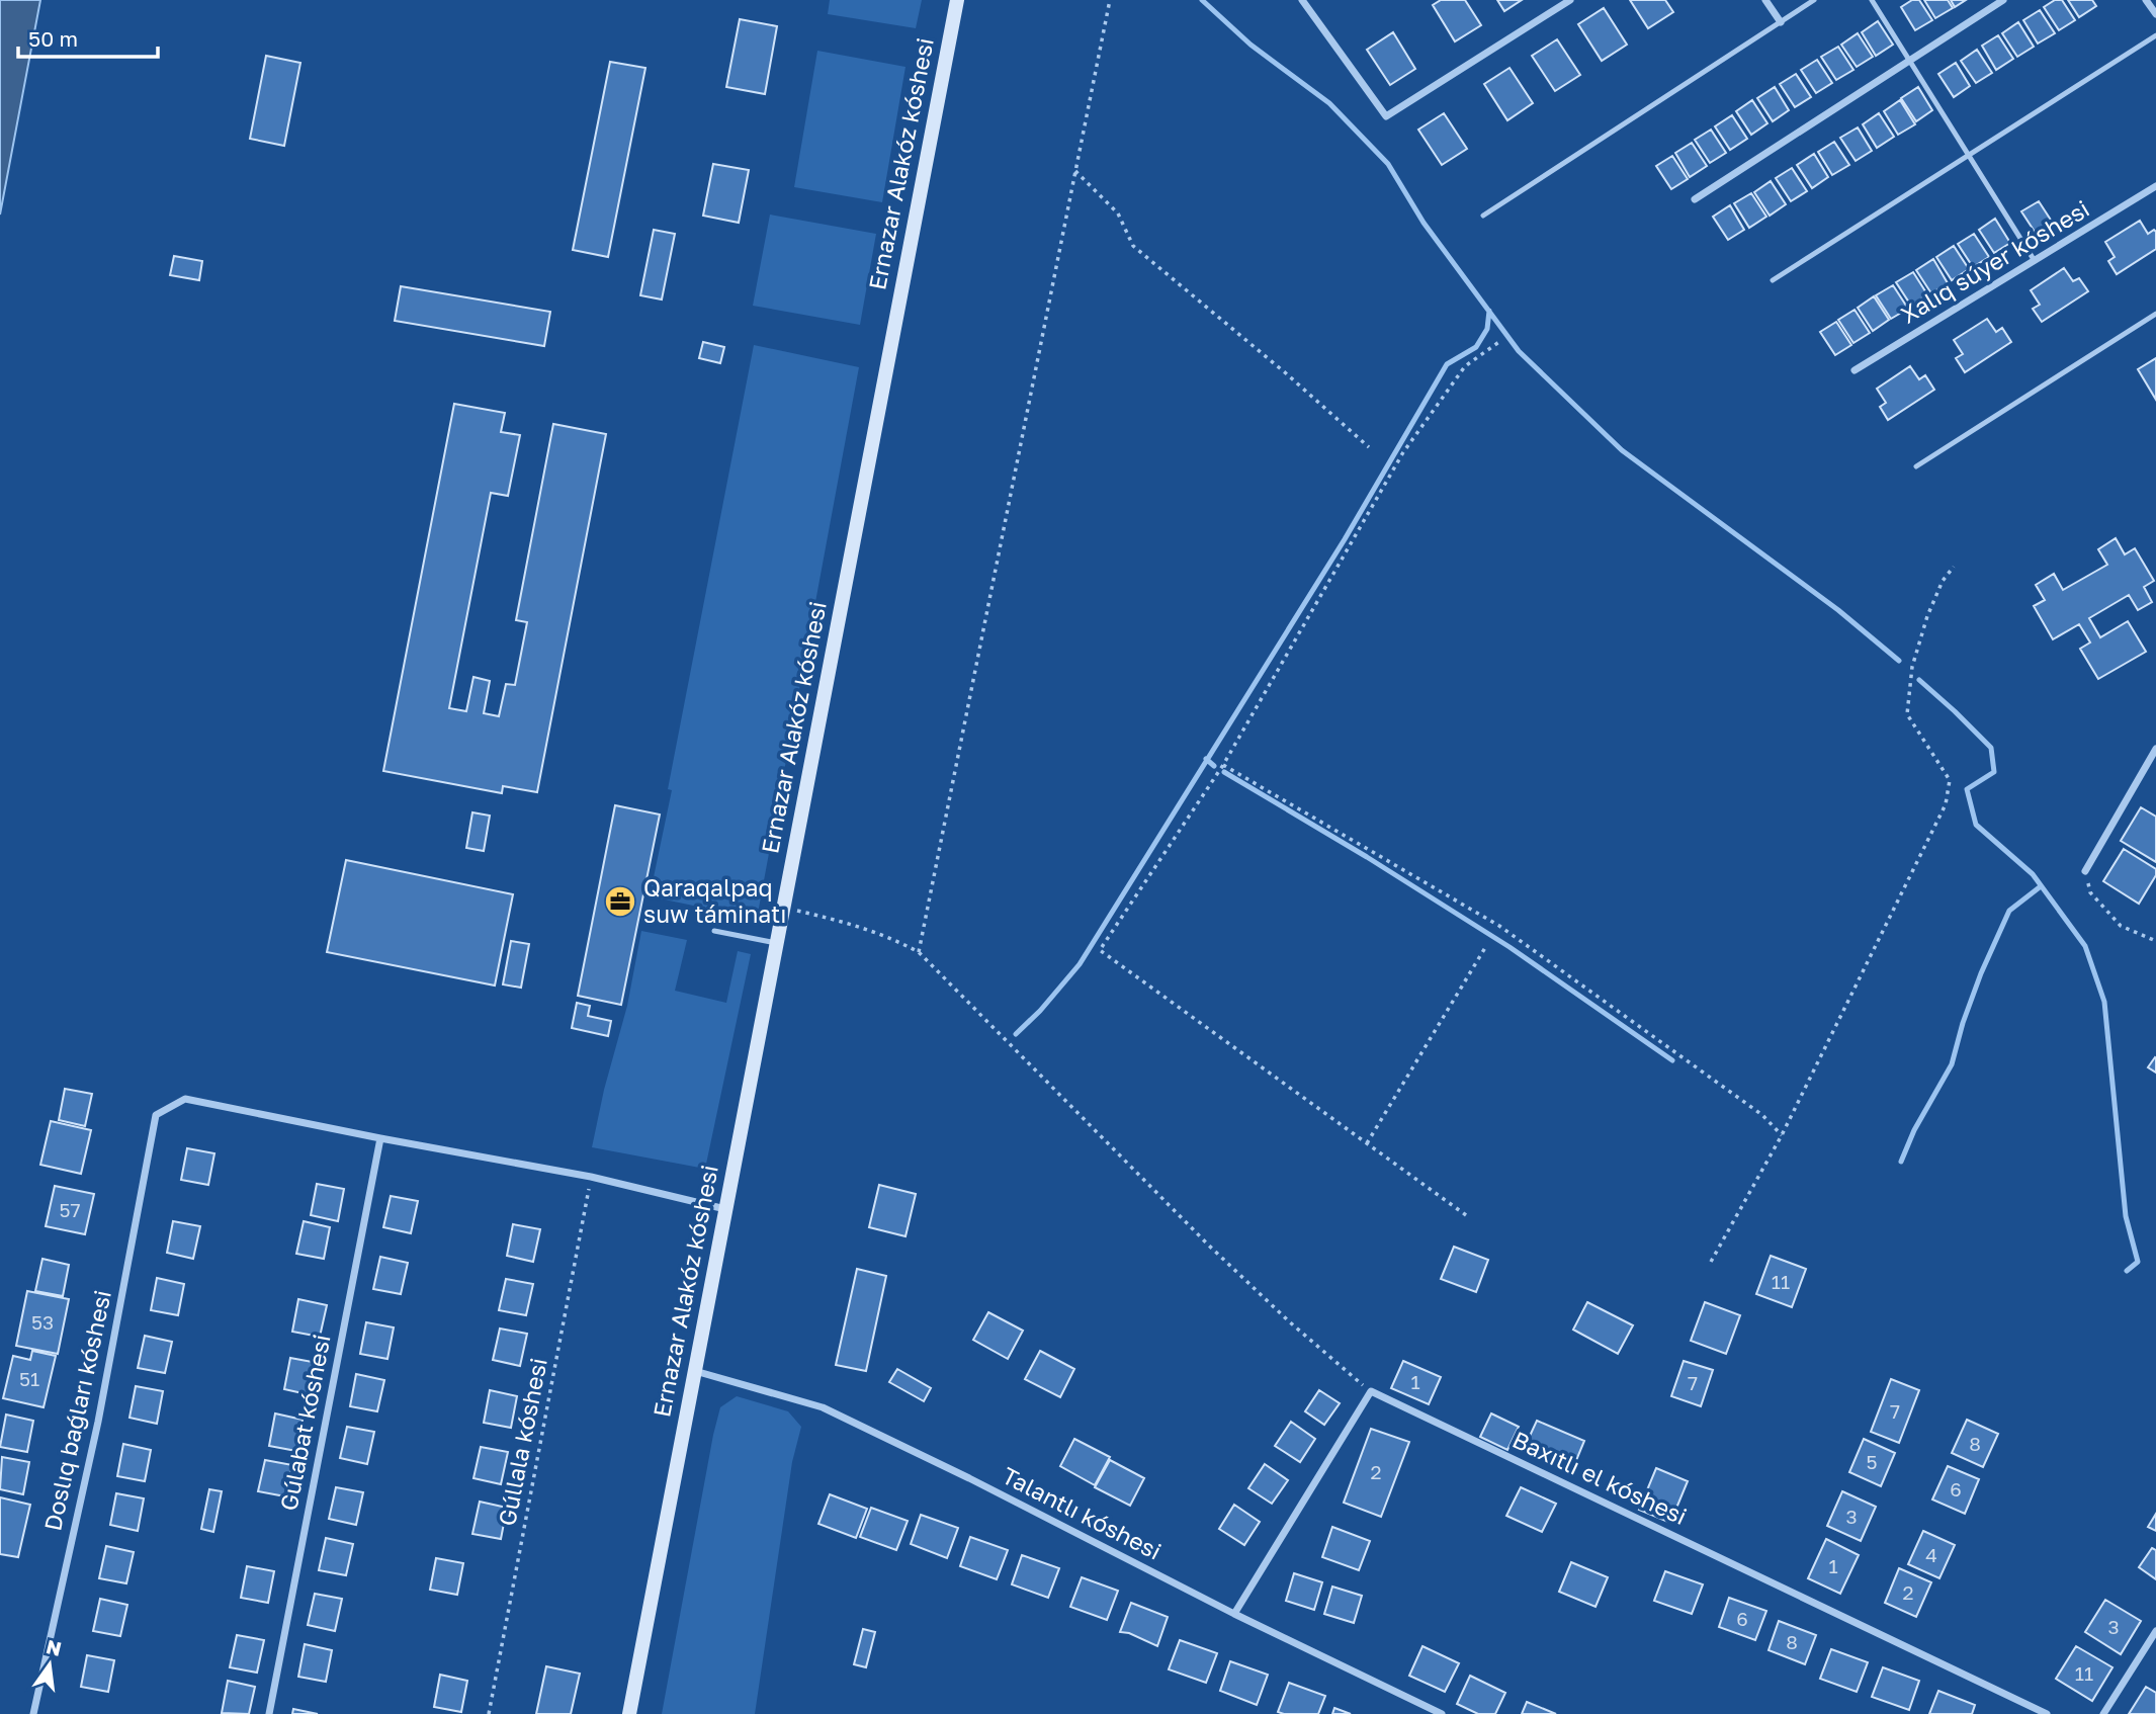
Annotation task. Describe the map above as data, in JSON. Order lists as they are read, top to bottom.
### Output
{
  "streets": {
    "main road": ["Ernazar Alakóz kóshesi"],
    "street": [
      "Xalıq súyer kóshesi",
      "Doslıq baǵları kóshesi",
      "Gúlabat kóshesi",
      "Baxıtlı el kóshesi",
      "Talantlı kóshesi"
    ],
    "path": ["Gúllala kóshesi"]
  },
  "crossings": [
    ["Ernazar Alakóz kóshesi", "Talantlı kóshesi"],
    ["Doslıq baǵları kóshesi", "Gúlabat kóshesi"]
  ],
  "places": {
    "office": ["Qaraqalpaq suw táminatı"]
  },
  "house_numbers": [
    "57",
    "11",
    "53",
    "51",
    "1",
    "7",
    "7",
    "8",
    "5",
    "2",
    "6",
    "3",
    "4",
    "1",
    "2",
    "6",
    "3",
    "8",
    "11"
  ],
  "scale_bar": "50 m",
  "north": "top"
}
